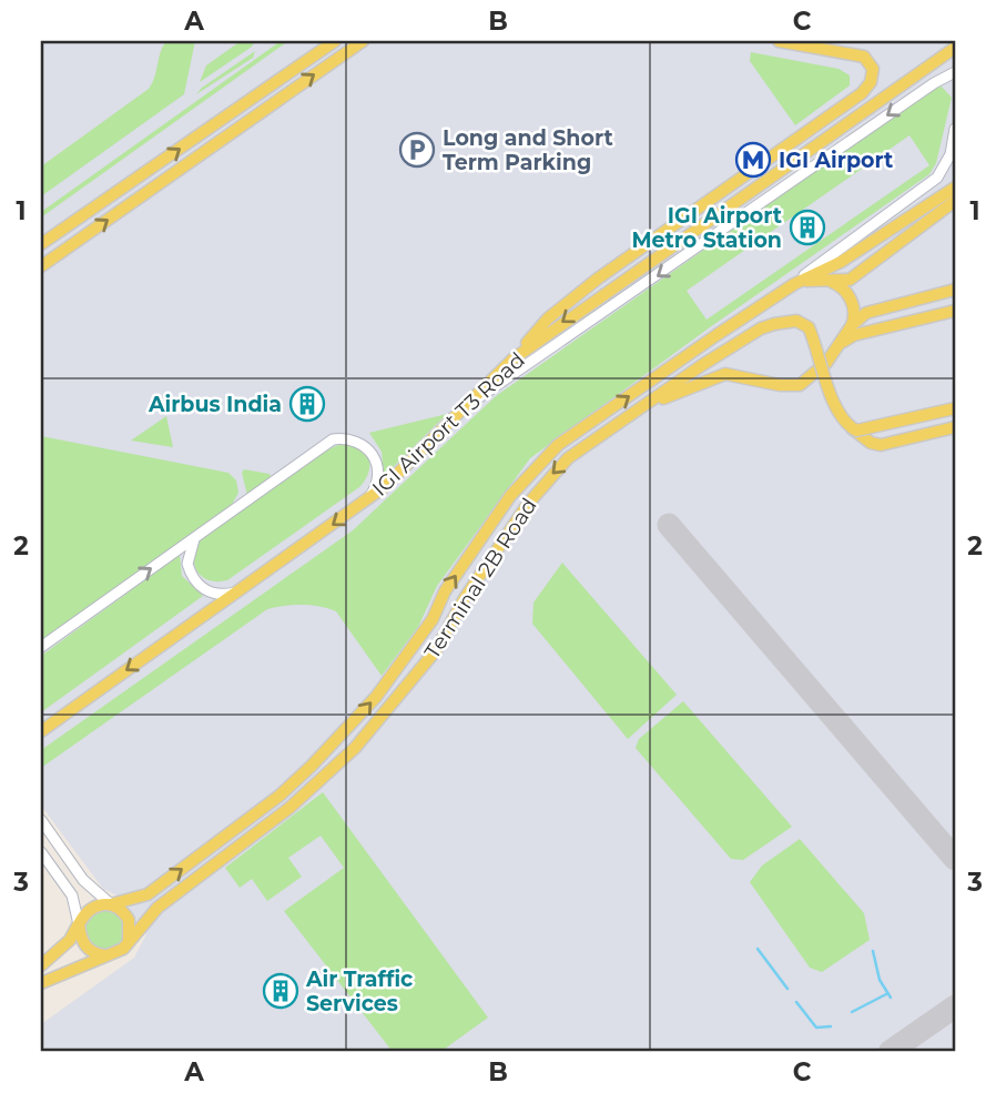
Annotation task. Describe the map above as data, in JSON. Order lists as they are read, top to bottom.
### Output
{
  "streets": {
    "main road": ["IGI Airport T3 Road", "Terminal 2B Road"]
  },
  "one_way": ["IGI Airport T3 Road"],
  "places": {
    "parking": ["Long and Short Term Parking"],
    "metro station": ["IGI Airport"],
    "building": ["IGI Airport Metro Station", "Airbus India", "Air Traffic Services"]
  },
  "grid": {
    "columns": ["A", "B", "C"],
    "rows": ["1", "2", "3"]
  }
}
